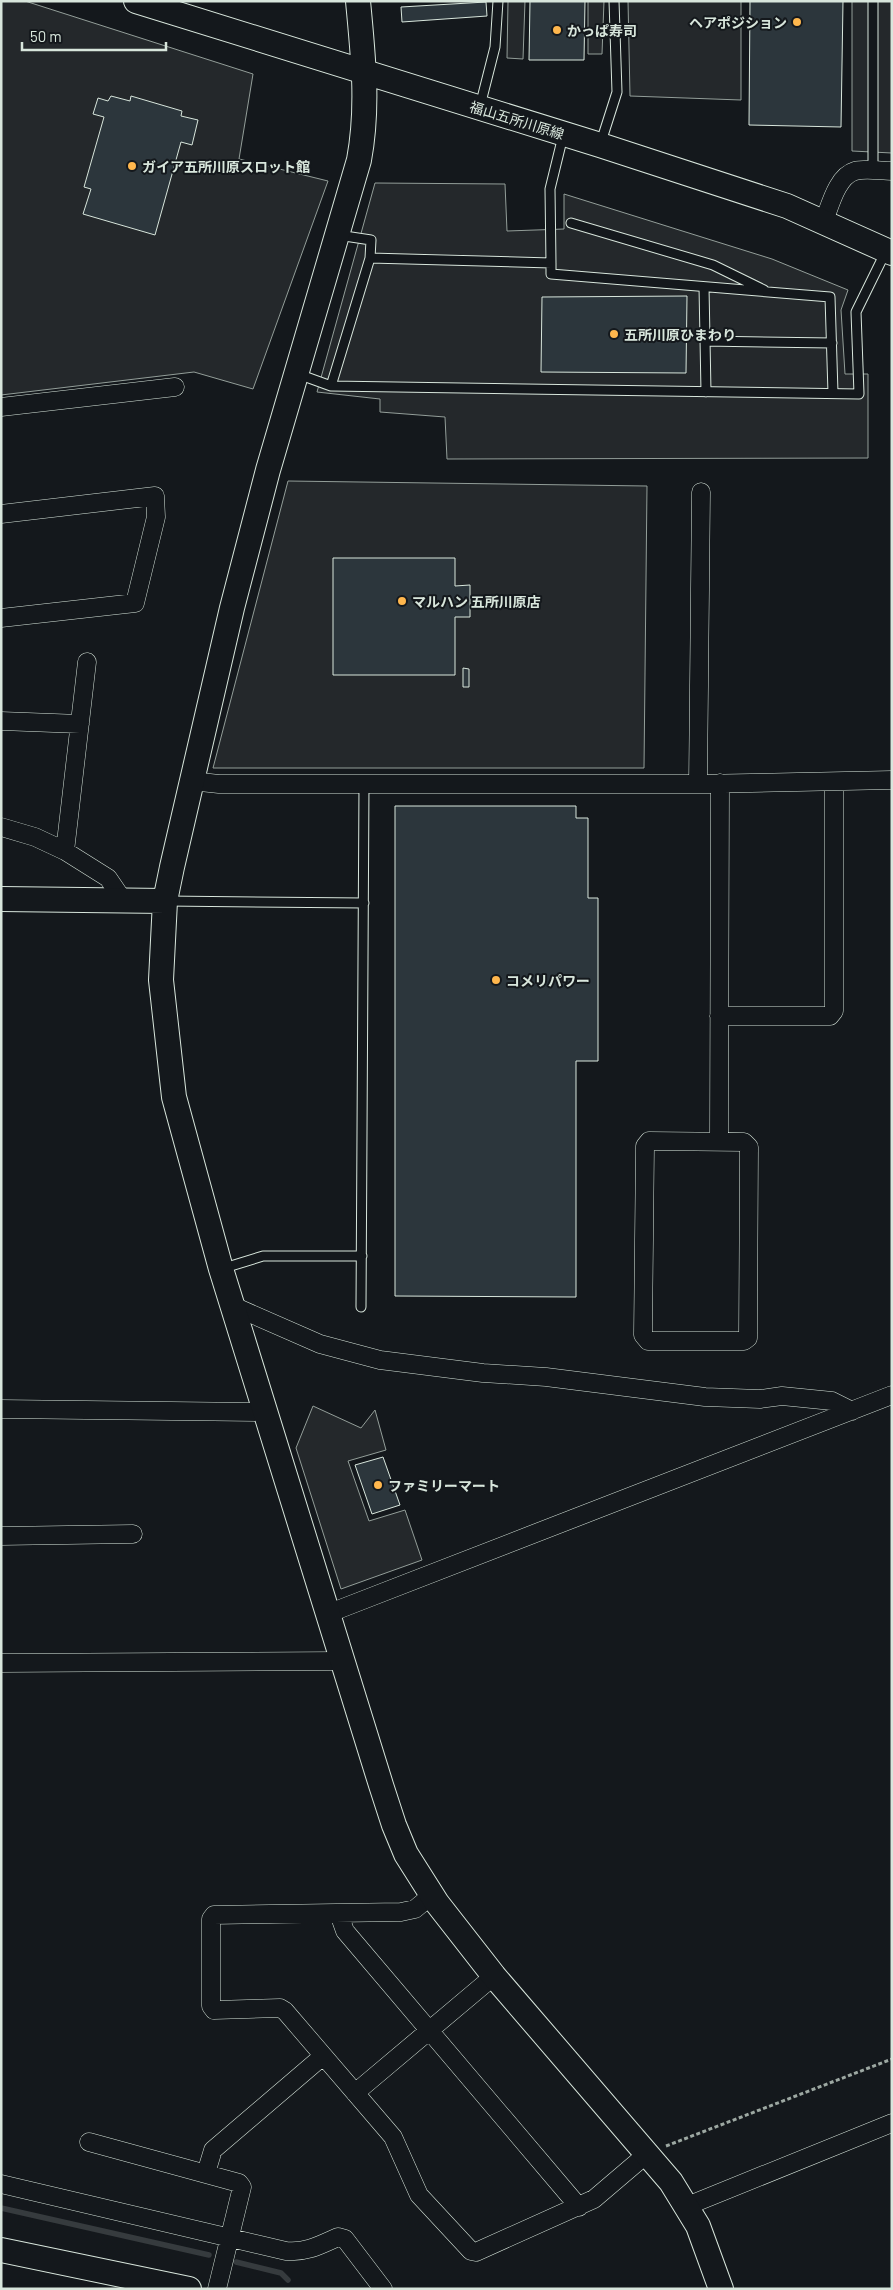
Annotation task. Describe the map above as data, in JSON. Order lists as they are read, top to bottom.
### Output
{
  "streets": {
    "street": ["福山五所川原線"]
  },
  "places": [
    "ヘアポジション",
    "かっぱ寿司",
    "ガイア五所川原スロット館",
    "五所川原ひまわり",
    "マルハン 五所川原店",
    "コメリパワー",
    "ファミリーマート"
  ],
  "scale_bar": "50 m"
}
